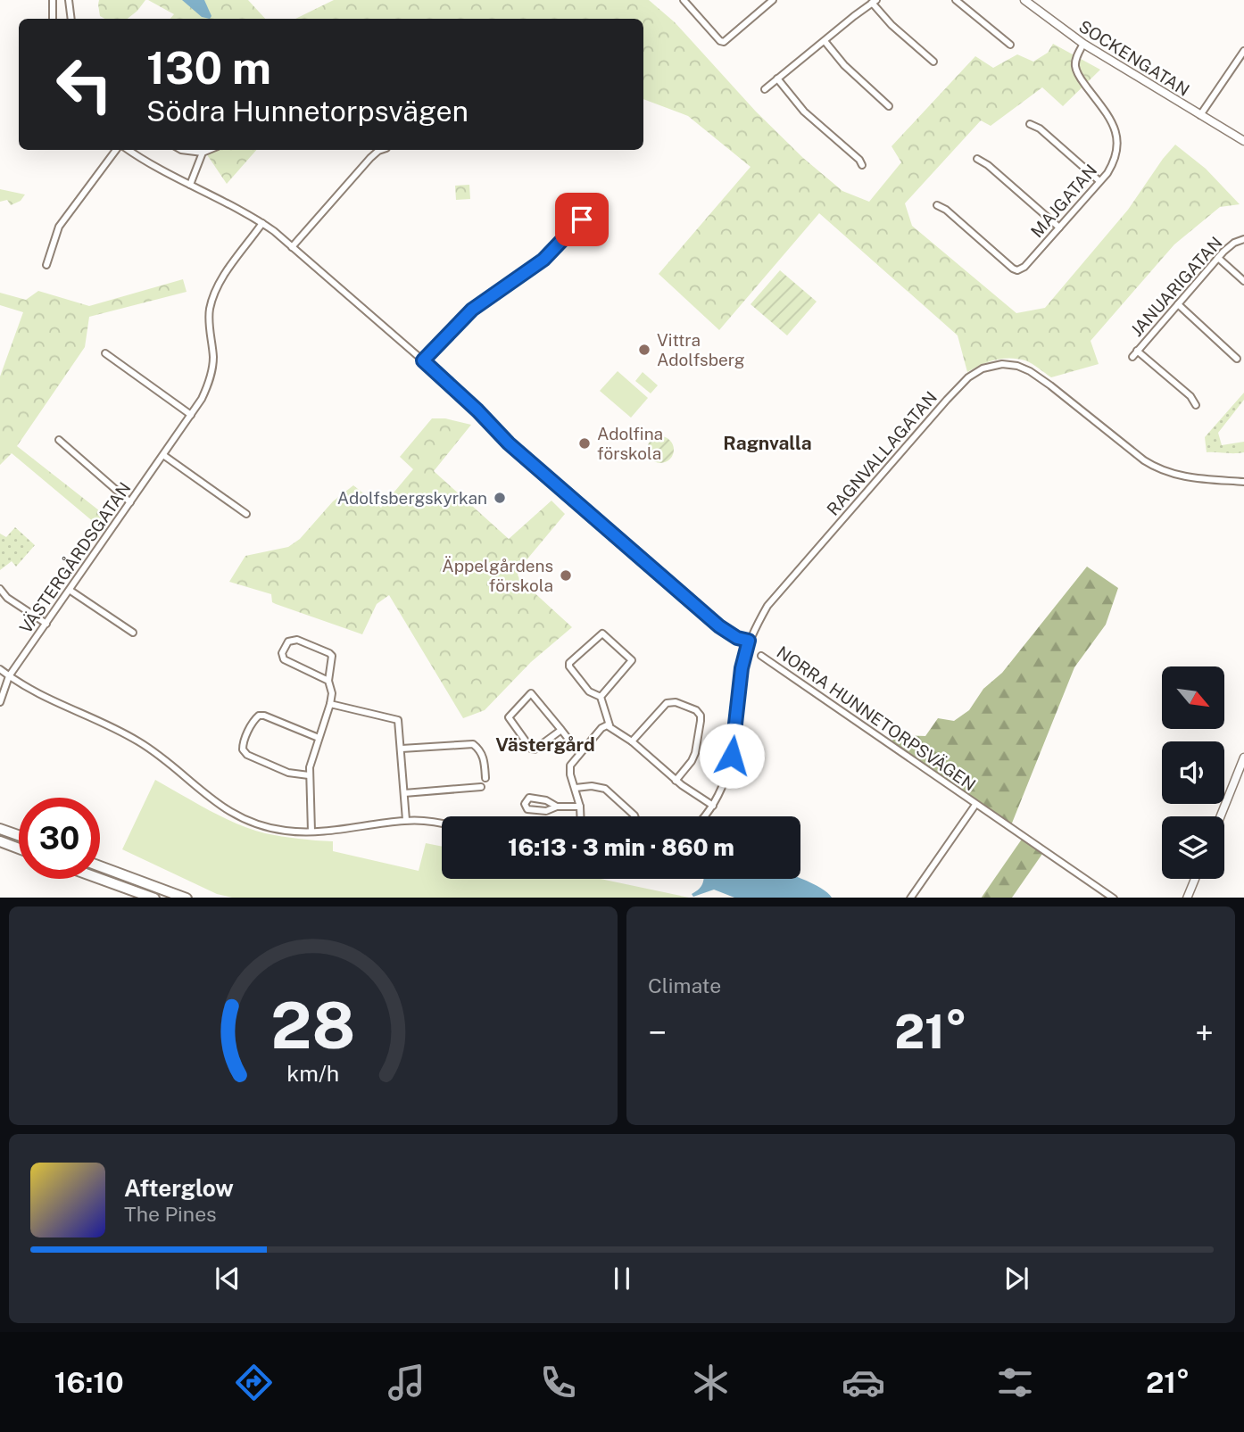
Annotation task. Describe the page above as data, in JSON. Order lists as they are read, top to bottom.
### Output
{
  "streets": {
    "street": [
      "SOCKENGATAN",
      "MAJGATAN",
      "JANUARIGATAN",
      "RAGNVALLAGATAN",
      "VÄSTERGÅRDSGATAN",
      "NORRA HUNNETORPSVÄGEN"
    ]
  },
  "crossings": [
    ["SOCKENGATAN", "MAJGATAN"]
  ],
  "districts": ["Ragnvalla", "Västergård"],
  "places": [
    "Vittra Adolfsberg",
    "Adolfina förskola",
    "Adolfsbergskyrkan",
    "Äppelgårdens förskola"
  ],
  "north": "bottom right",
  "page": {
    "turn": ["130 m", "Södra Hunnetorpsvägen"],
    "limit": "30",
    "trip": "16:13 · 3 min · 860 m",
    "tile": "Climate",
    "heat": ["−", "21°", "+"],
    "song": ["Afterglow", "The Pines"],
    "tabs": ["16:10", "21°"],
    "gauge": ["28", "km/h"]
  }
}
